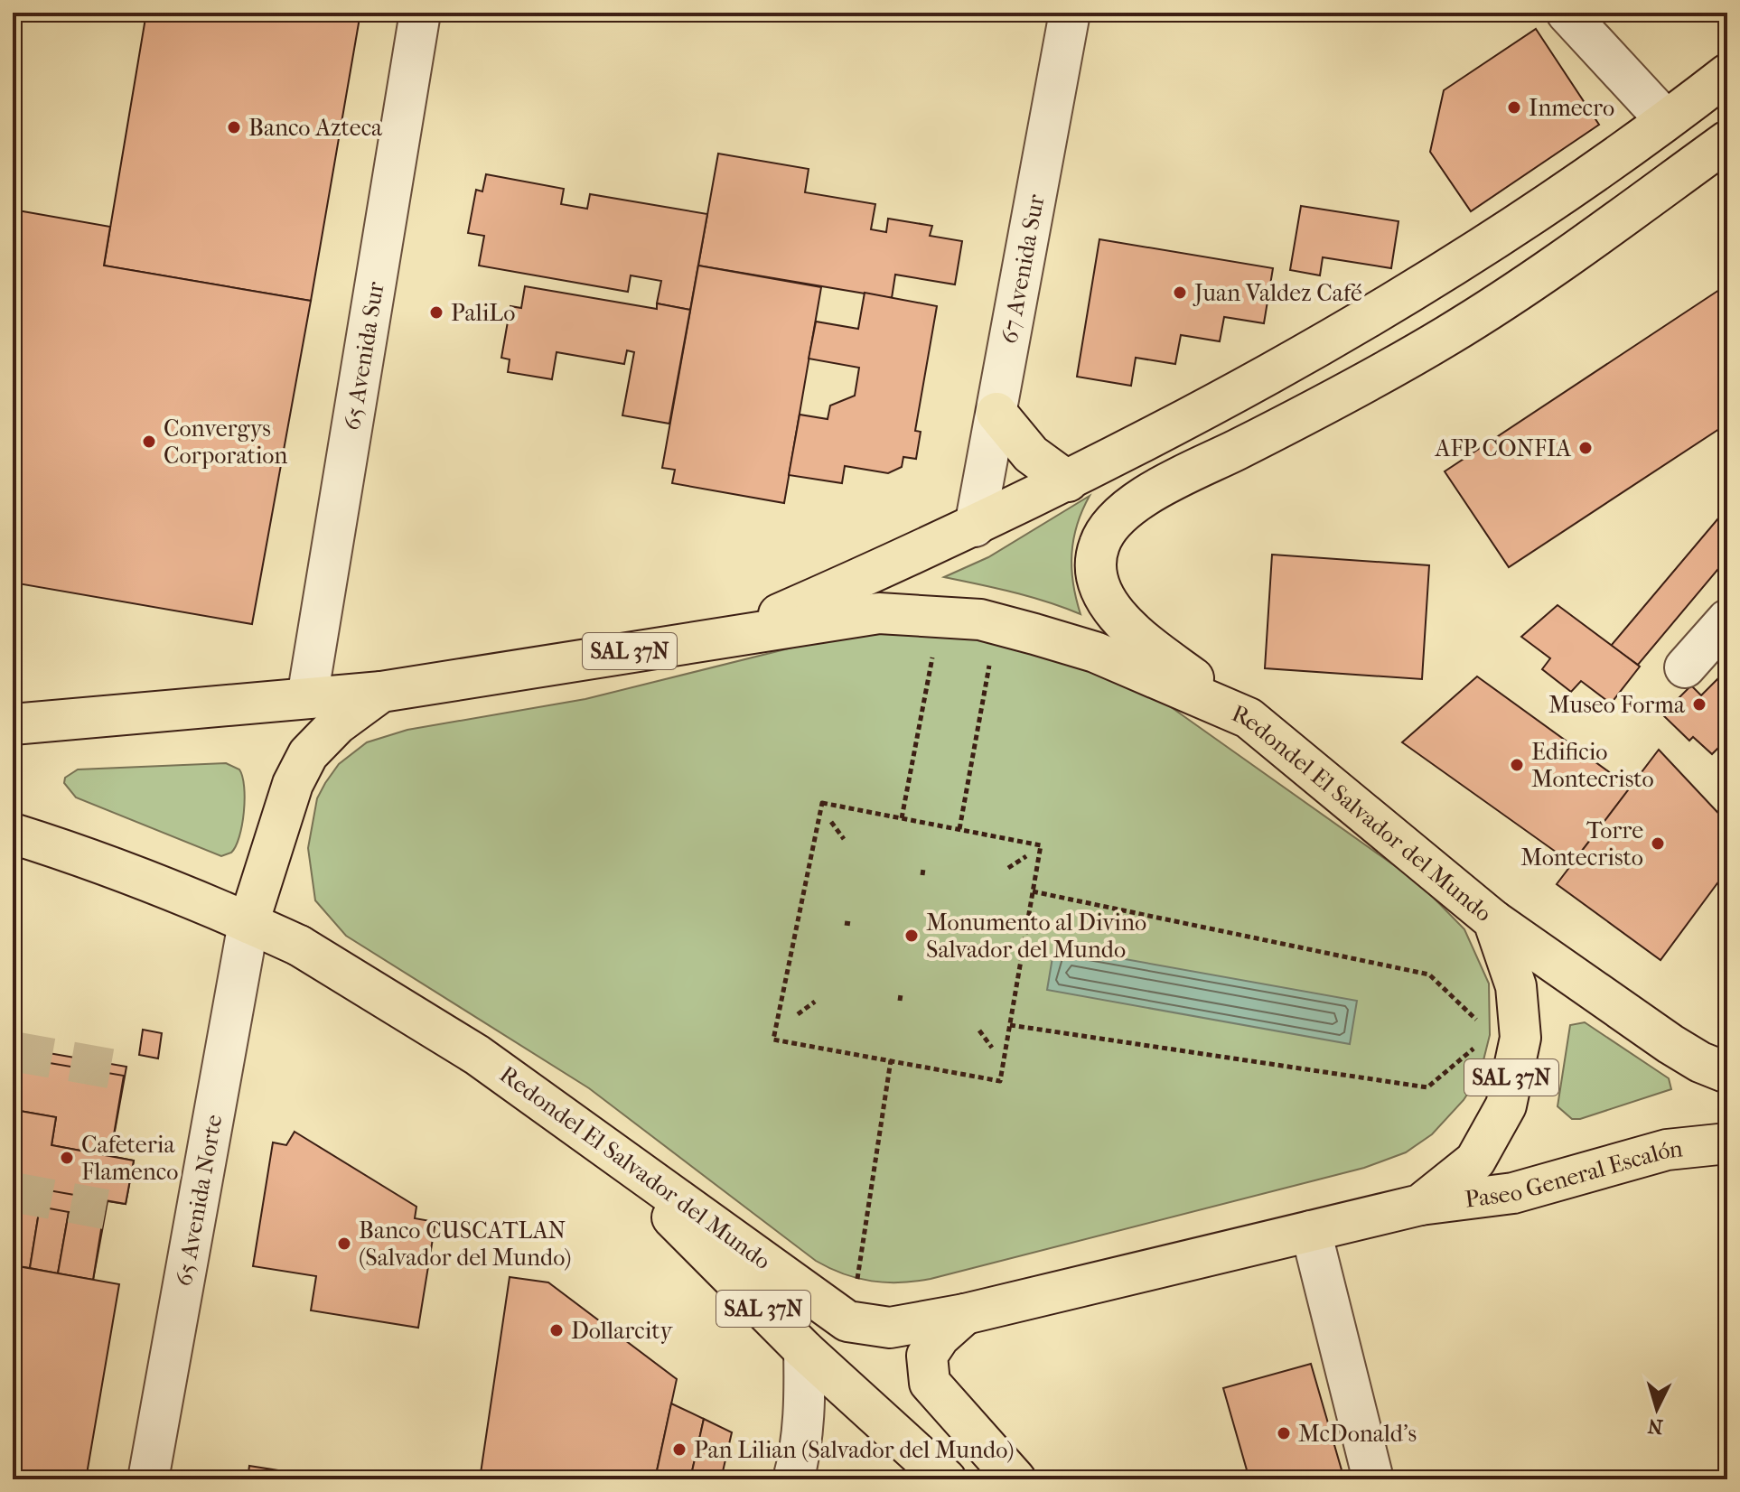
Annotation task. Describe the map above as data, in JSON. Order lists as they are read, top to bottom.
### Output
{
  "streets": {
    "main road": ["SAL 37N", "Redondel El Salvador del Mundo", "Paseo General Escalón"],
    "street": ["67 Avenida Sur", "65 Avenida Sur", "65 Avenida Norte"]
  },
  "crossings": [
    ["SAL 37N", "Redondel El Salvador del Mundo"],
    ["Redondel El Salvador del Mundo", "Paseo General Escalón"],
    ["Redondel El Salvador del Mundo", "65 Avenida Norte"]
  ],
  "places": [
    "Inmecro",
    "Banco Azteca",
    "Juan Valdez Café",
    "PaliLo",
    "Convergys Corporation",
    "AFP CONFIA",
    "Museo Forma",
    "Edificio Montecristo",
    "Torre Montecristo",
    "Monumento al Divino Salvador del Mundo",
    "Cafeteria Flamenco",
    "Banco CUSCATLAN (Salvador del Mundo)",
    "Dollarcity",
    "McDonald's",
    "Pan Lilian (Salvador del Mundo)"
  ],
  "north": "bottom"
}
